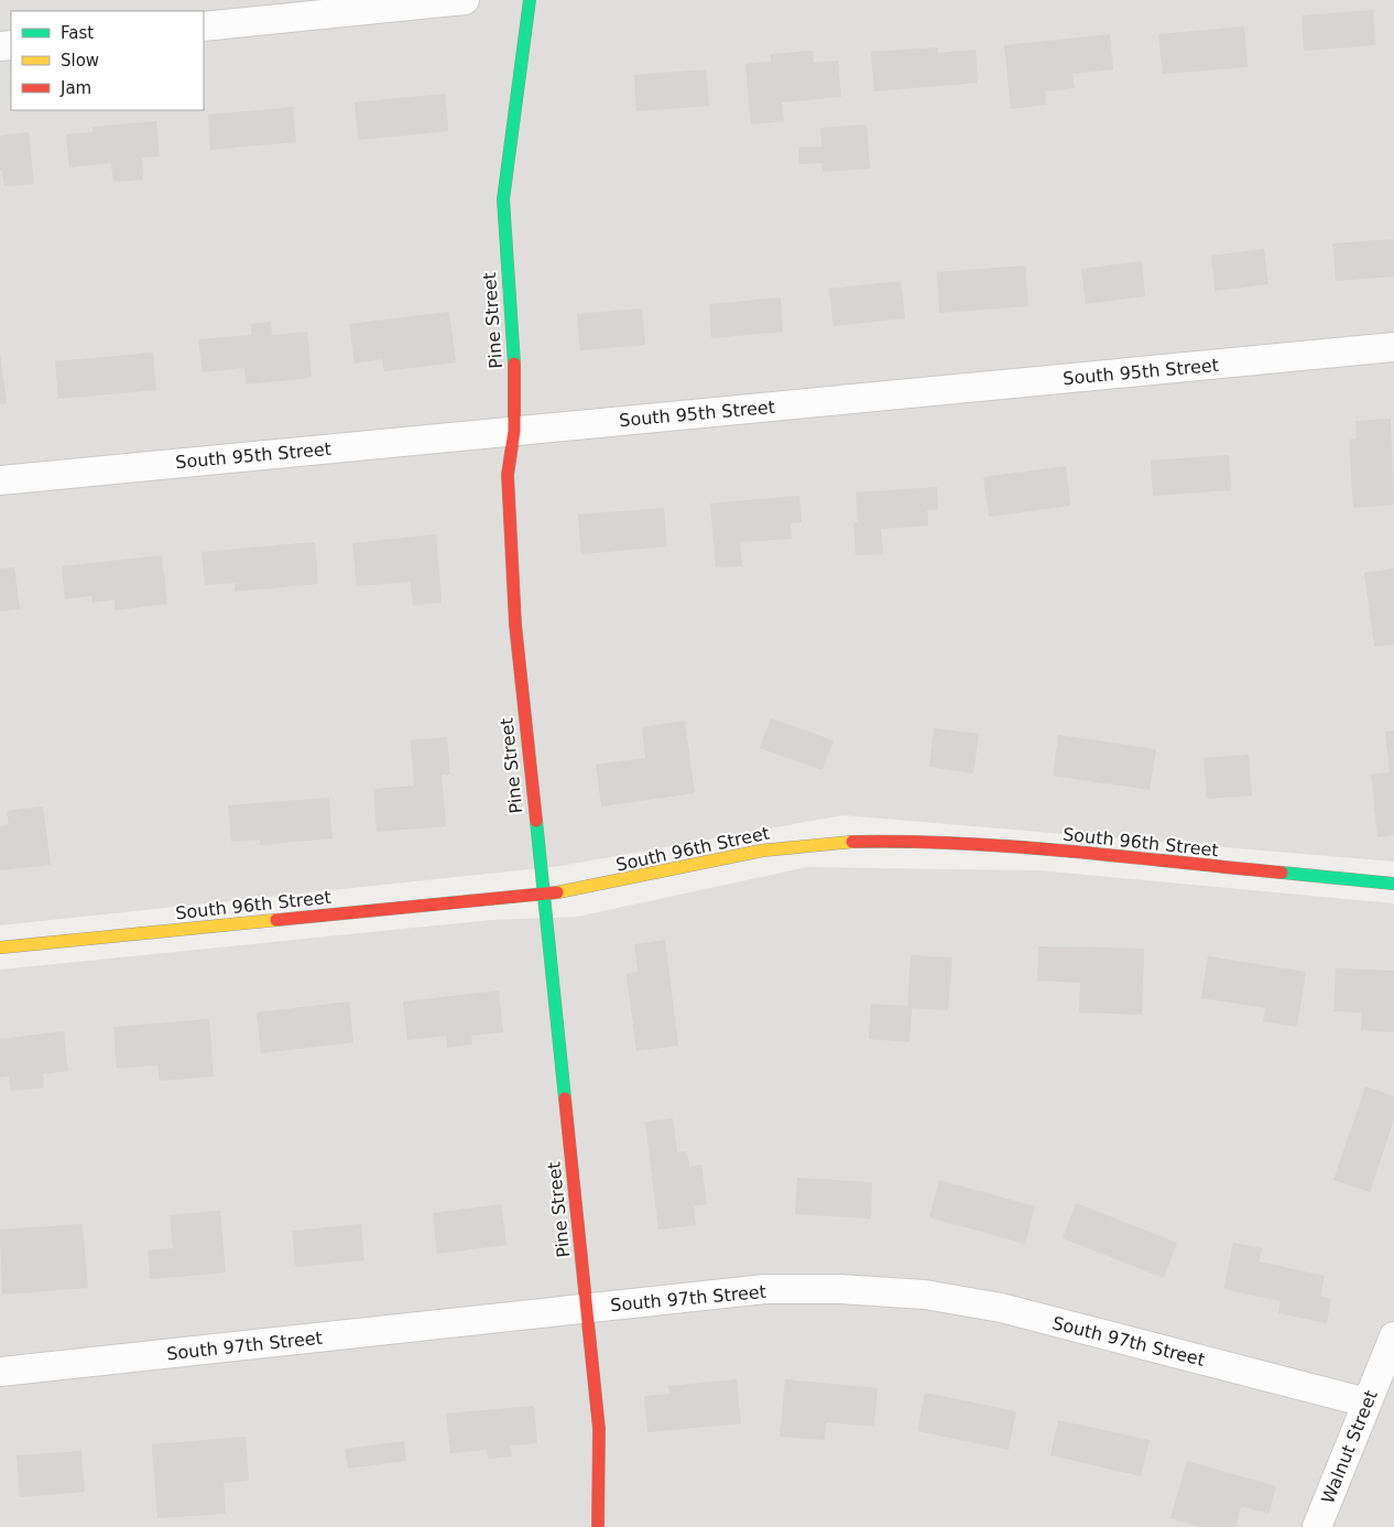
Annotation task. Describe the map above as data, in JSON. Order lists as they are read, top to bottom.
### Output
{
  "streets": {
    "street": [
      "Pine Street",
      "South 95th Street",
      "South 96th Street",
      "South 97th Street",
      "Walnut Street"
    ]
  },
  "crossings": [
    ["Pine Street", "South 95th Street"],
    ["Pine Street", "South 96th Street"],
    ["Pine Street", "South 97th Street"],
    ["South 97th Street", "Walnut Street"]
  ],
  "legend": ["Fast", "Slow", "Jam"]
}
